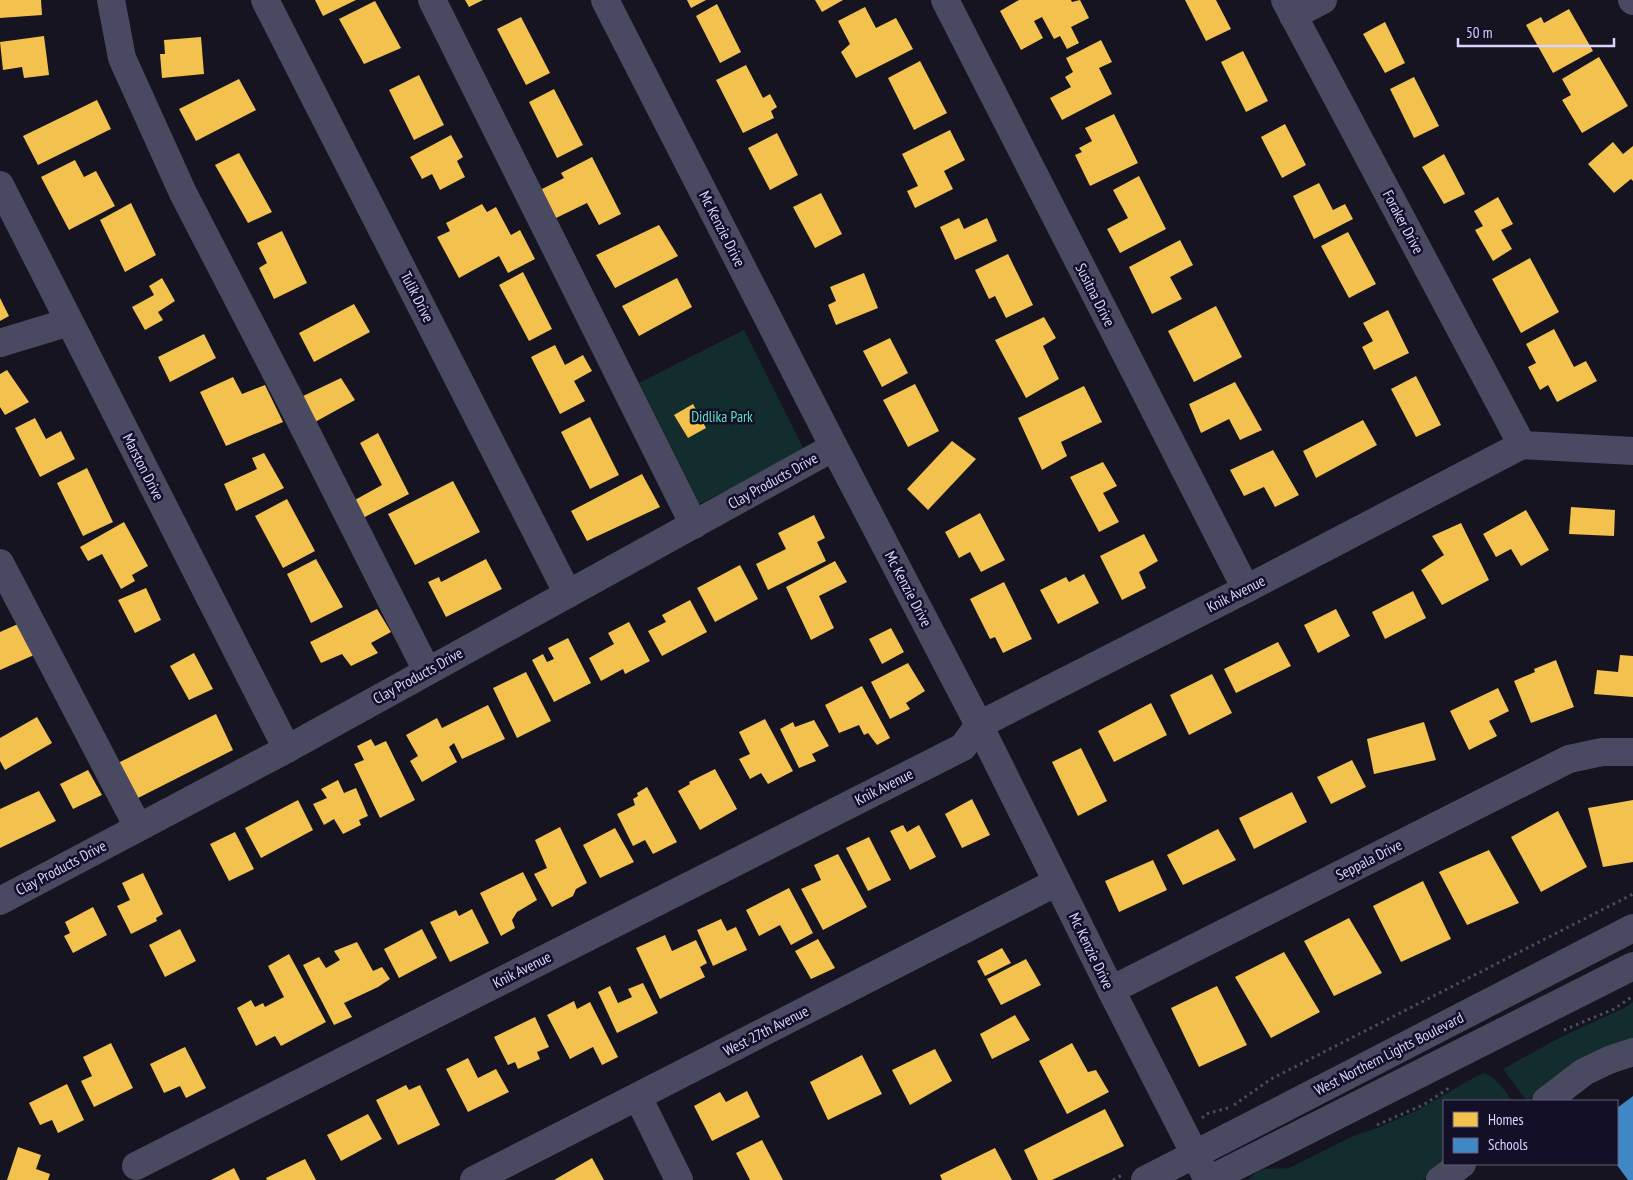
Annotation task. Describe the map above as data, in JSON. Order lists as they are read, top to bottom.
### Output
{
  "streets": {
    "street": [
      "Foraker Drive",
      "Mc Kenzie Drive",
      "Susitna Drive",
      "Tulik Drive",
      "Marston Drive",
      "Clay Products Drive",
      "Knik Avenue",
      "Seppala Drive",
      "West 27th Avenue",
      "West Northern Lights Boulevard"
    ]
  },
  "crossings": [
    ["Foraker Drive", "Knik Avenue"],
    ["Mc Kenzie Drive", "Clay Products Drive"],
    ["Mc Kenzie Drive", "Knik Avenue"],
    ["Mc Kenzie Drive", "Seppala Drive"],
    ["Mc Kenzie Drive", "West 27th Avenue"],
    ["Mc Kenzie Drive", "West Northern Lights Boulevard"],
    ["Susitna Drive", "Knik Avenue"],
    ["Tulik Drive", "Clay Products Drive"],
    ["Marston Drive", "Clay Products Drive"]
  ],
  "parks": ["Didlika Park"],
  "legend": ["Homes", "Schools"],
  "scale_bar": "50 m"
}
